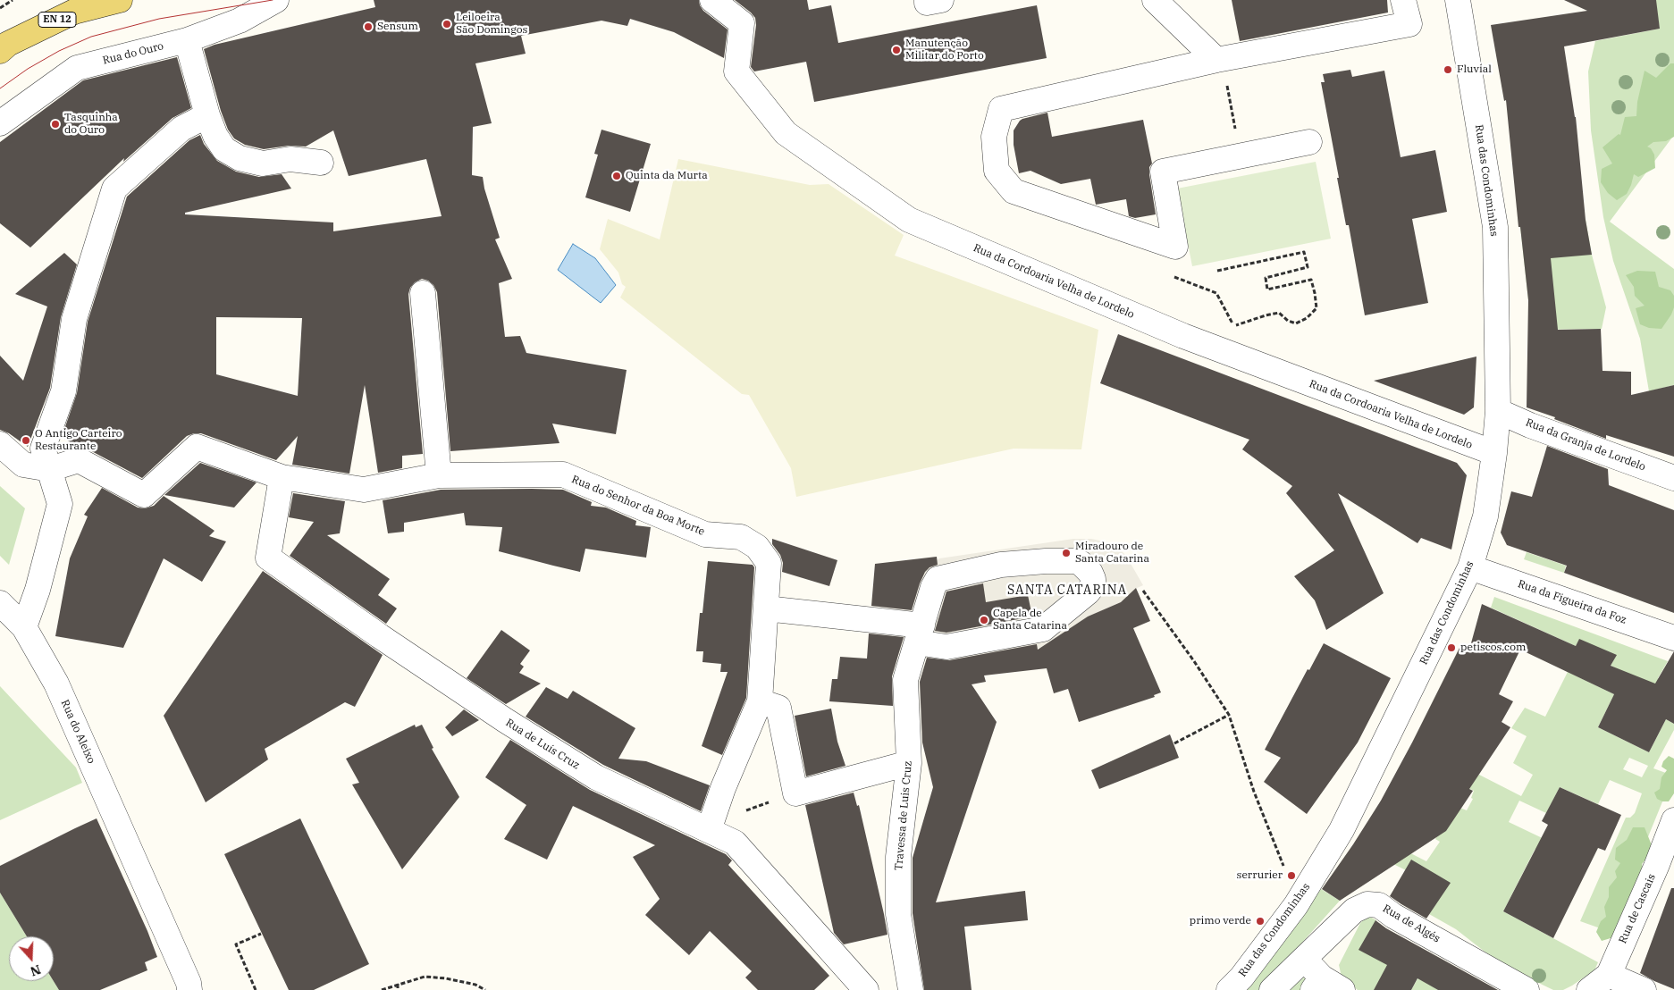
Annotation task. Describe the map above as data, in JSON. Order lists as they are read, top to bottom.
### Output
{
  "streets": {
    "main road": ["EN 12"],
    "street": [
      "Rua do Ouro",
      "Rua das Condominhas",
      "Rua da Cordoaria Velha de Lordelo",
      "Rua da Granja de Lordelo",
      "Rua do Senhor da Boa Morte",
      "Rua da Figueira da Foz",
      "Rua do Aleixo",
      "Rua de Luís Cruz",
      "Travessa de Luis Cruz",
      "Rua de Cascais",
      "Rua de Algés"
    ]
  },
  "crossings": [
    ["Rua das Condominhas", "Rua da Cordoaria Velha de Lordelo"],
    ["Rua das Condominhas", "Rua da Granja de Lordelo"],
    ["Rua das Condominhas", "Rua da Figueira da Foz"],
    ["Rua do Senhor da Boa Morte", "Rua de Luís Cruz"]
  ],
  "districts": ["SANTA CATARINA"],
  "places": [
    "Leiloeira São Domingos",
    "Sensum",
    "Manutenção Militar do Porto",
    "Fluvial",
    "Tasquinha do Ouro",
    "Quinta da Murta",
    "O Antigo Carteiro Restaurante",
    "Miradouro de Santa Catarina",
    "Capela de Santa Catarina",
    "petiscos.com",
    "serrurier",
    "primo verde"
  ],
  "north": "bottom"
}
